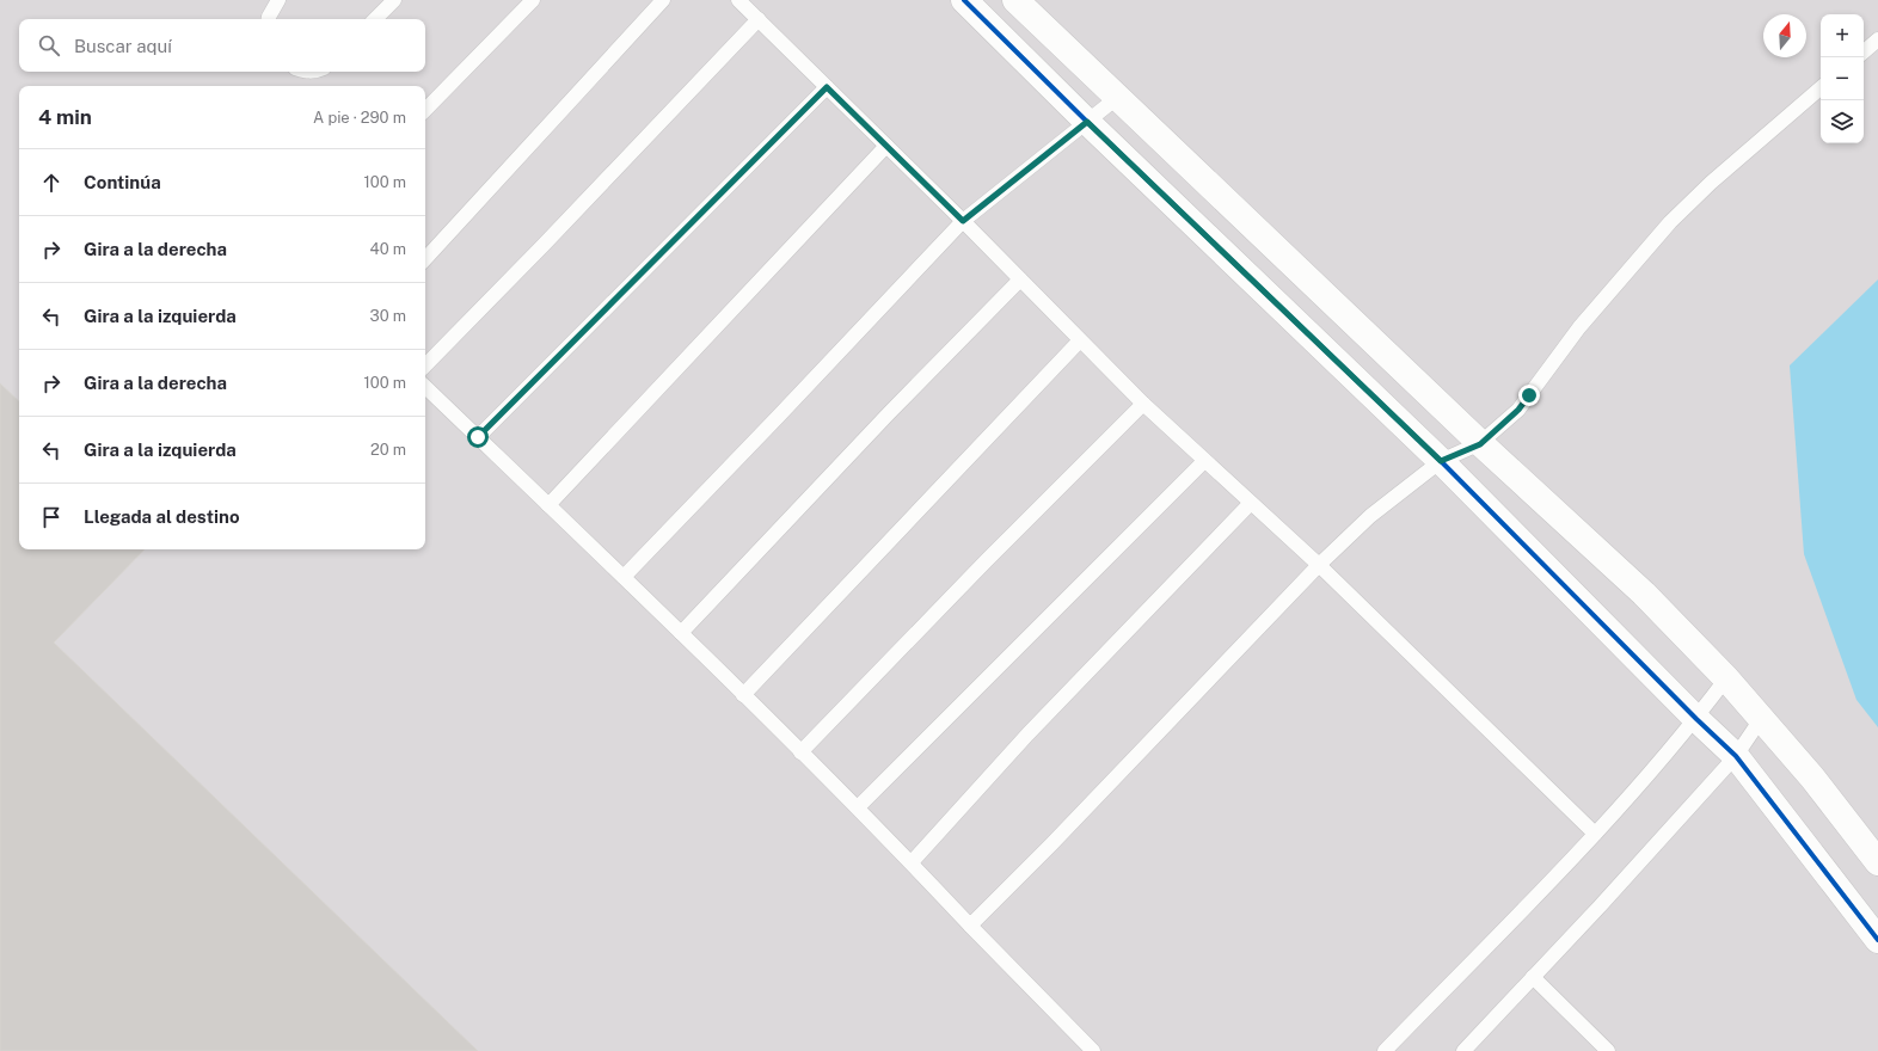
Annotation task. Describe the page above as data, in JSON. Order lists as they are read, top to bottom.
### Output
{
  "north": "top",
  "page": {
    "map_buttons": ["+", "−"],
    "search": "Buscar aquí",
    "heading": ["4 min", "A pie · 290 m"],
    "list": [
      ["Continúa", "100 m"],
      ["Gira a la derecha", "40 m"],
      ["Gira a la izquierda", "30 m"],
      ["Gira a la derecha", "100 m"],
      ["Gira a la izquierda", "20 m"],
      "Llegada al destino"
    ]
  }
}
